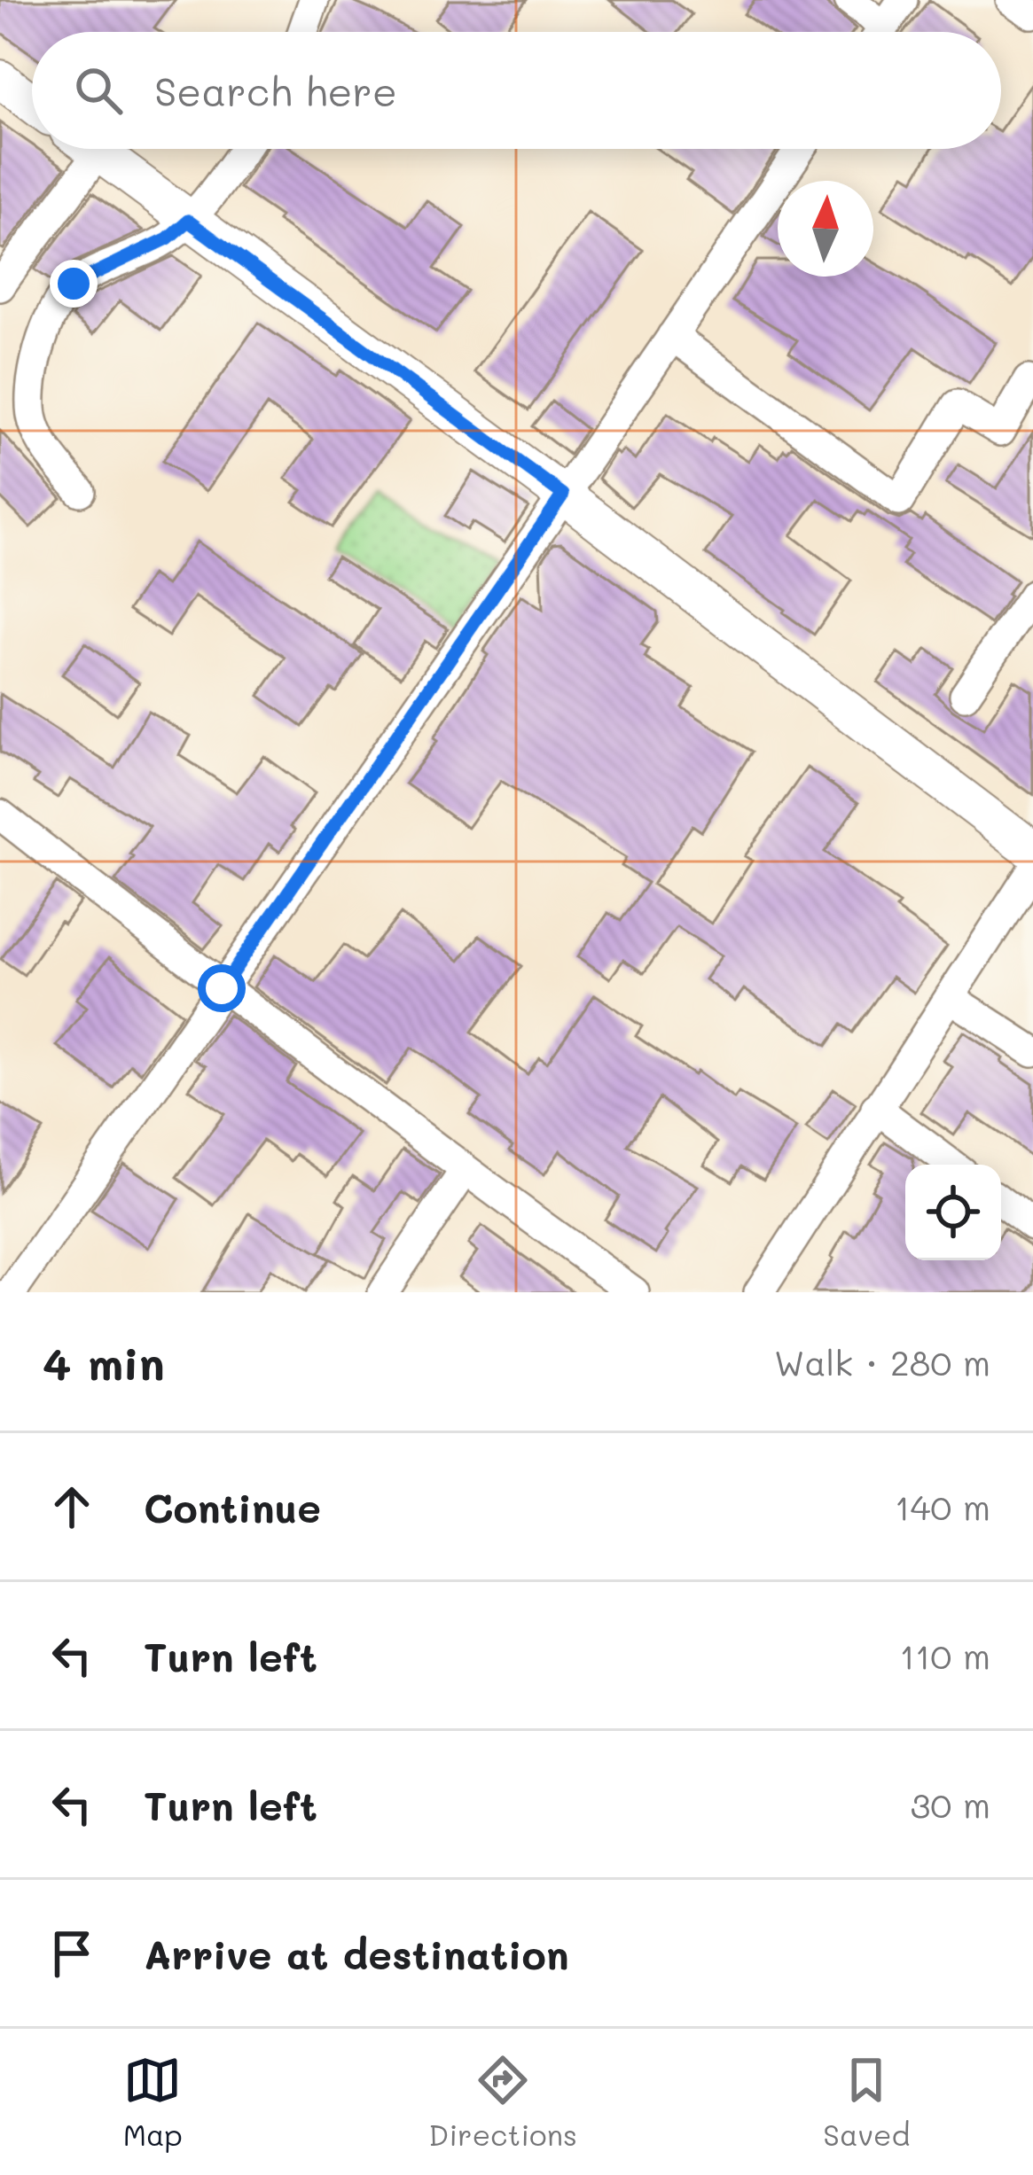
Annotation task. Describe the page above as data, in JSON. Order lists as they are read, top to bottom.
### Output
{
  "north": "top",
  "page": {
    "search": "Search here",
    "heading": ["4 min", "Walk · 280 m"],
    "list": [
      ["Continue", "140 m"],
      ["Turn left", "110 m"],
      ["Turn left", "30 m"],
      "Arrive at destination"
    ],
    "nav": ["Map", "Directions", "Saved"]
  }
}
